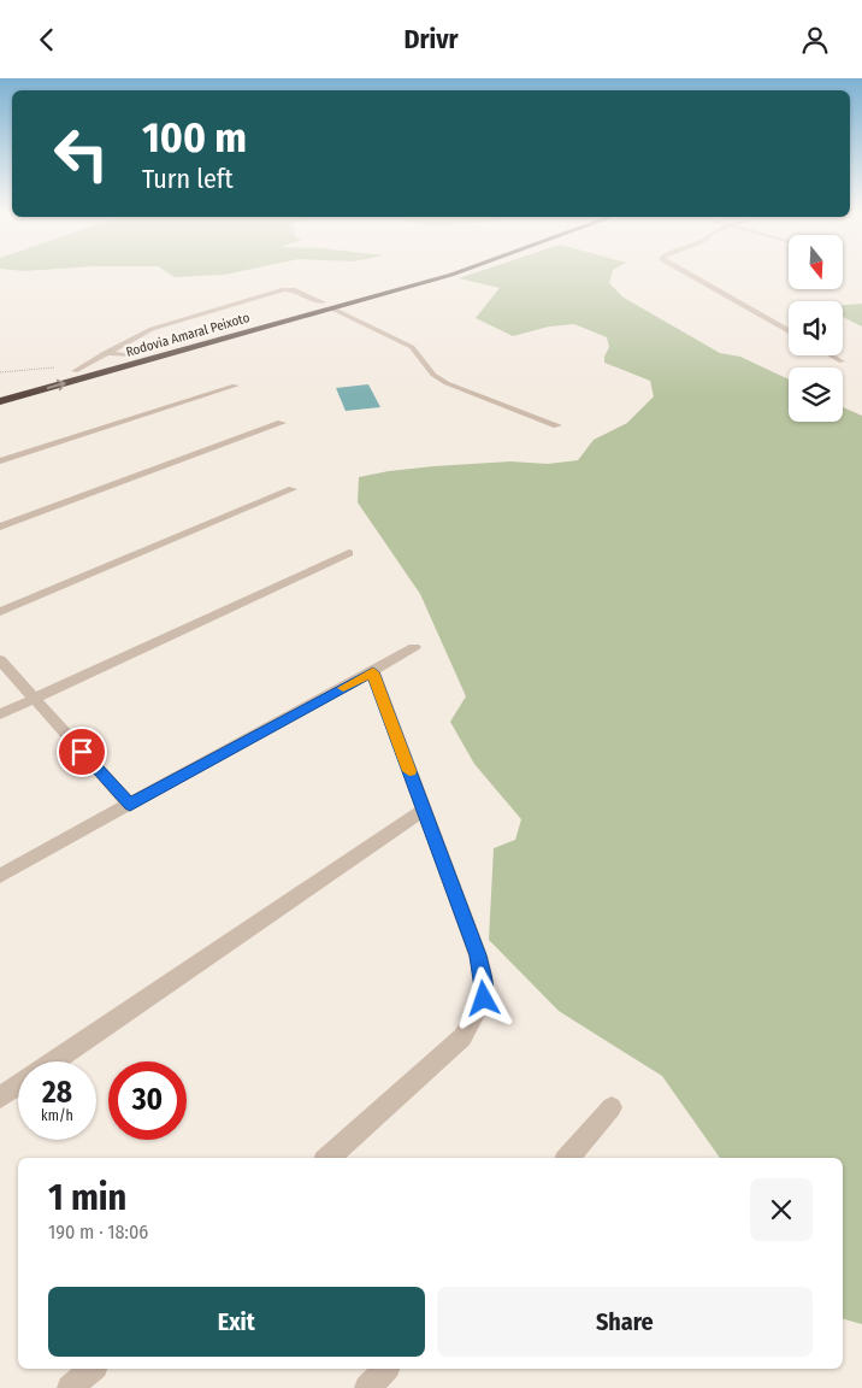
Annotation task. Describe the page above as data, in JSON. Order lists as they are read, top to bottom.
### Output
{
  "streets": {
    "highway": ["Rodovia Amaral Peixoto"]
  },
  "north": "bottom",
  "page": {
    "header": "Drivr",
    "turn": ["100 m", "Turn left"],
    "speed": "28 km/h",
    "limit": "30",
    "heading": ["1 min", "190 m · 18:06"],
    "buttons": ["Exit", "Share"]
  }
}
